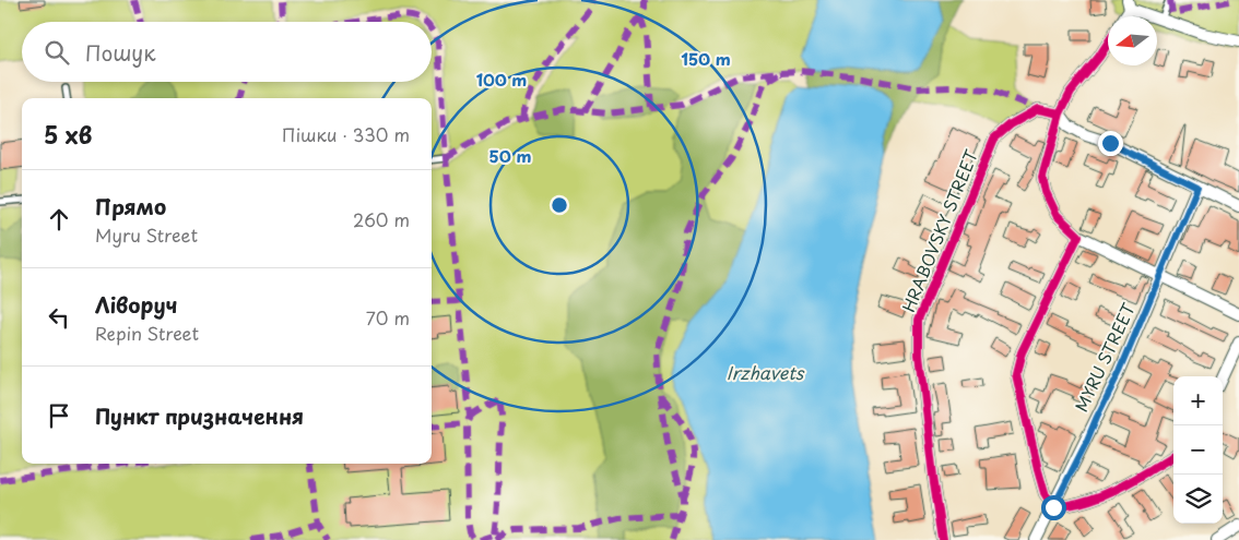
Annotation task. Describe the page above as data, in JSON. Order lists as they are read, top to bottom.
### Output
{
  "streets": {
    "street": ["HRABOVSKY STREET", "MYRU STREET"]
  },
  "water": ["Irzhavets"],
  "north": "left",
  "page": {
    "search": "Пошук",
    "heading": ["5 хв", "Пішки · 330 m"],
    "list": [
      ["Прямо", "Myru Street", "260 m"],
      ["Ліворуч", "Repin Street", "70 m"],
      "Пункт призначення"
    ],
    "map_buttons": ["+", "−"]
  },
  "rings": ["150 m", "100 m", "50 m"]
}
